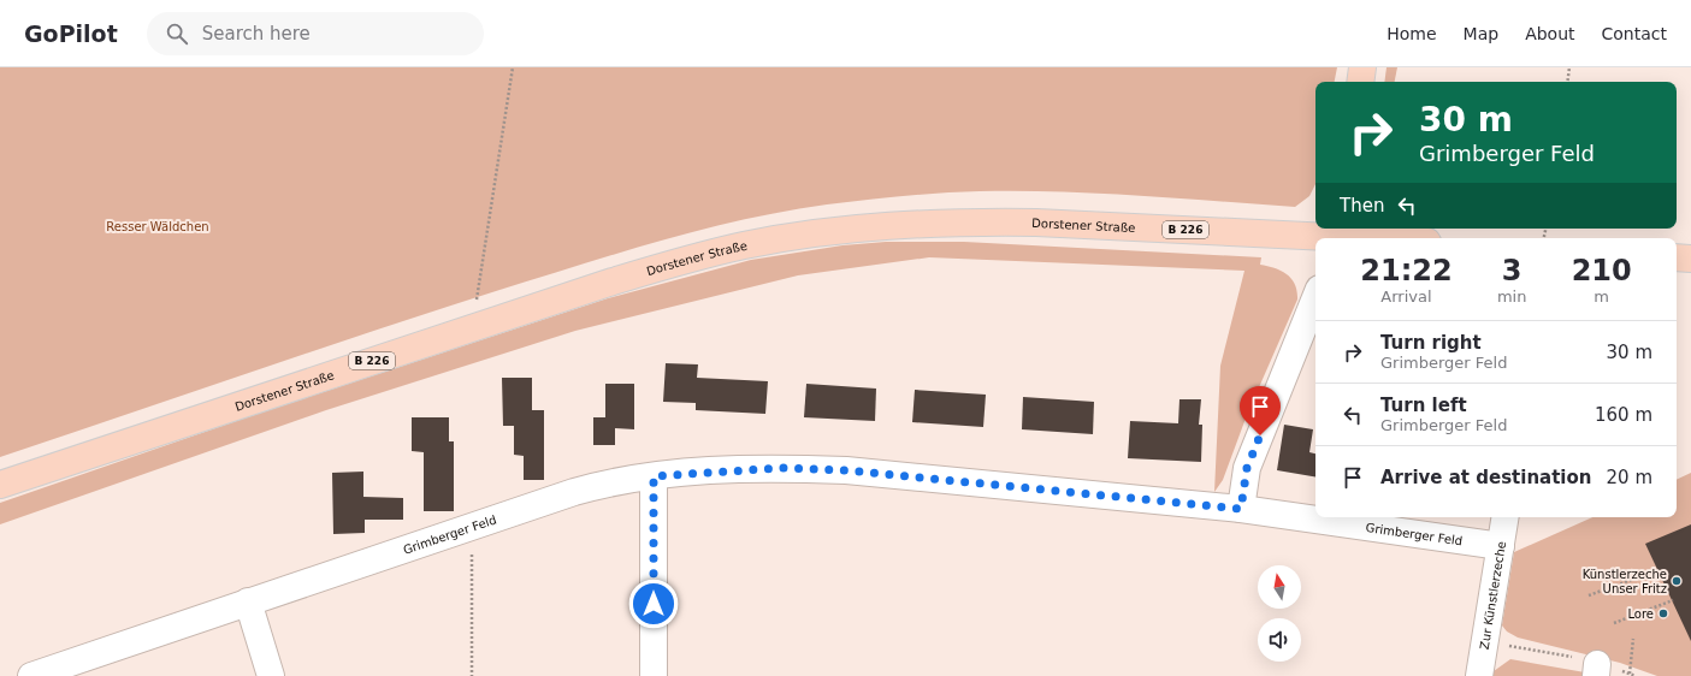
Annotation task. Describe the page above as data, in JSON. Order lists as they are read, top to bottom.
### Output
{
  "streets": {
    "main road": ["Dorstener Straße", "B 226"],
    "street": ["Grimberger Feld", "Zur Künstlerzeche"]
  },
  "crossings": [
    ["Grimberger Feld", "Zur Künstlerzeche"]
  ],
  "parks": ["Resser Wäldchen"],
  "places": ["Künstlerzeche Unser Fritz", "Lore"],
  "north": "top",
  "page": {
    "header": "GoPilot",
    "search": "Search here",
    "nav": [
      "Home",
      "Map",
      "About",
      "Contact"
    ],
    "turn": ["30 m", "Grimberger Feld"],
    "then": "Then",
    "eta": [
      "21:22",
      "Arrival",
      "3",
      "min",
      "210",
      "m"
    ],
    "list": [
      {
        "name": "Turn right",
        "note": "Grimberger Feld",
        "value": "30 m"
      },
      {
        "name": "Turn left",
        "note": "Grimberger Feld",
        "value": "160 m"
      },
      {
        "name": "Arrive at destination",
        "value": "20 m"
      }
    ]
  }
}
